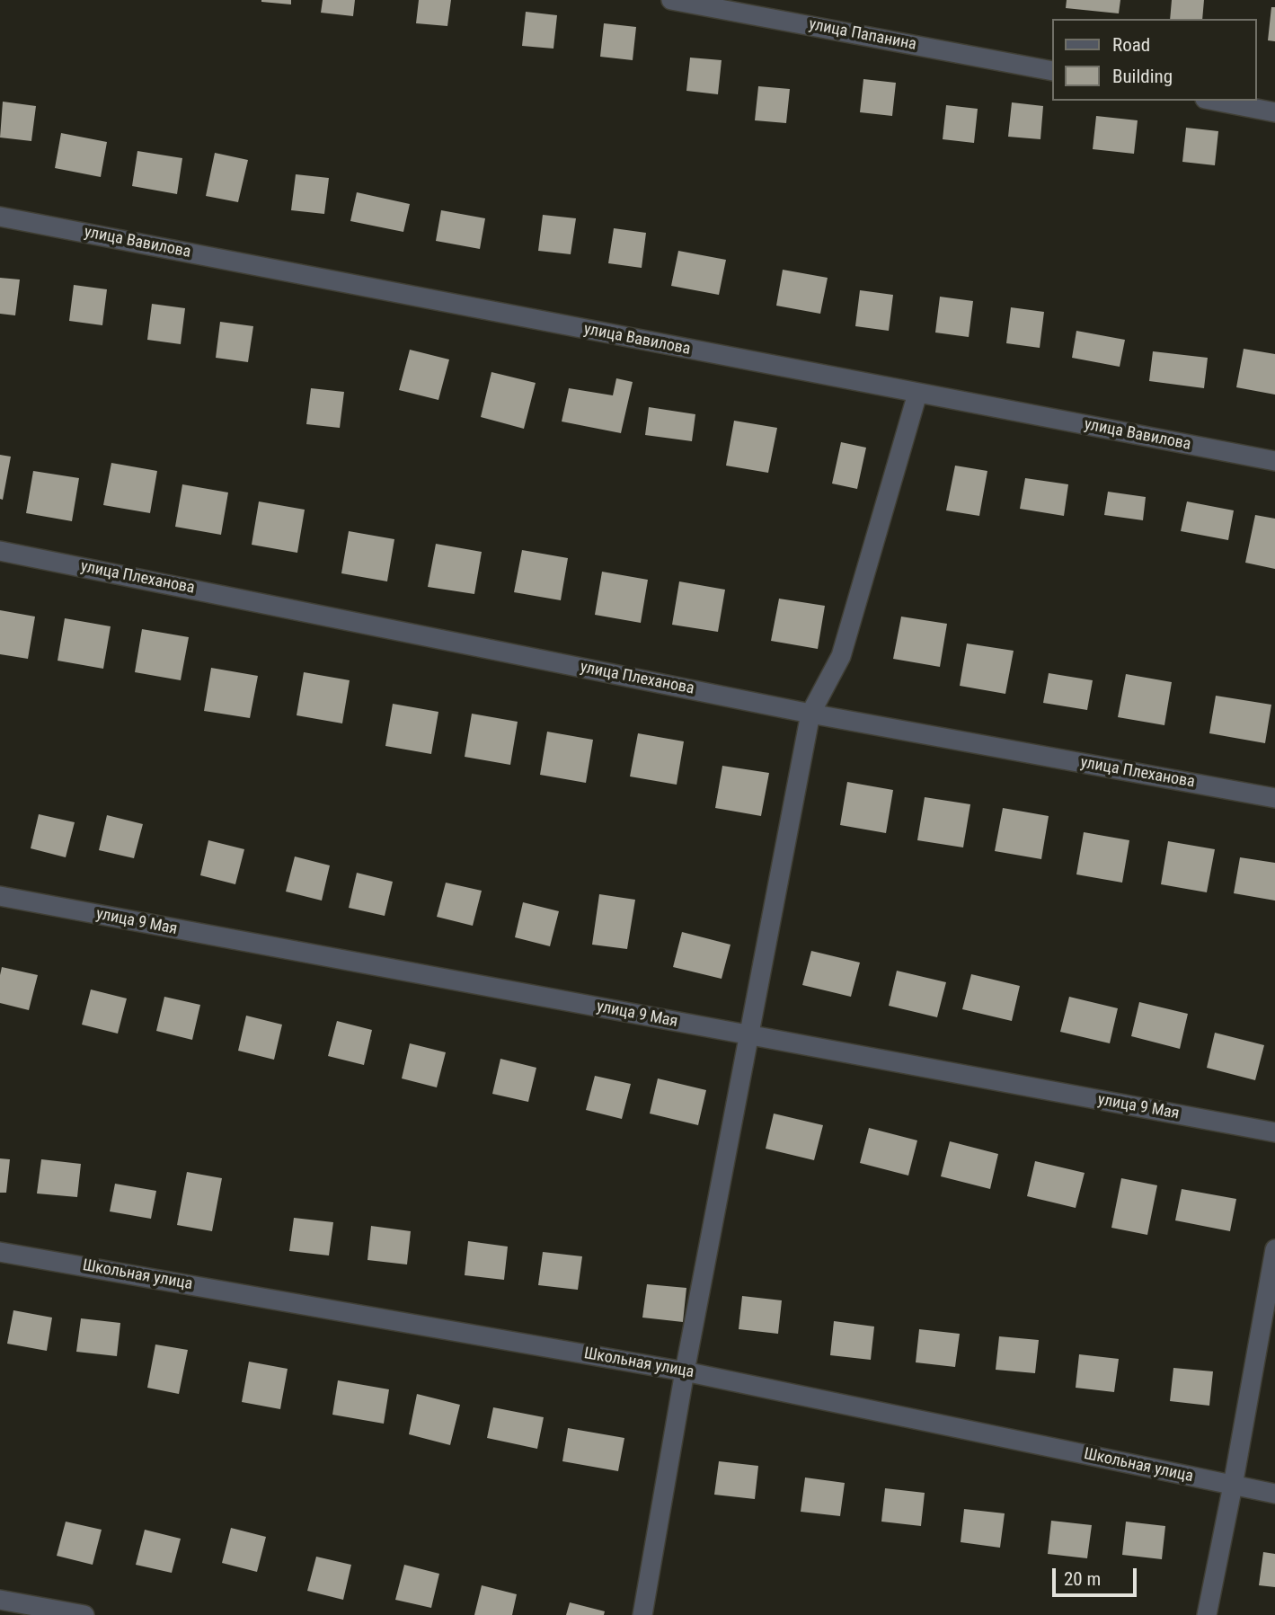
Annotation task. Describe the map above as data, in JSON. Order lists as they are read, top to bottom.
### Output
{
  "streets": {
    "street": [
      "улица Папанина",
      "улица Вавилова",
      "улица Плеханова",
      "улица 9 Мая",
      "Школьная улица"
    ]
  },
  "legend": ["Road", "Building"],
  "scale_bar": "20 m"
}
